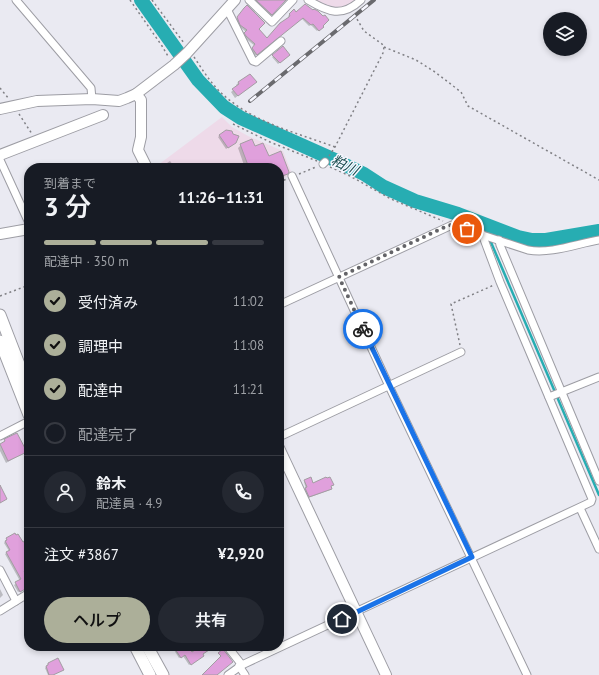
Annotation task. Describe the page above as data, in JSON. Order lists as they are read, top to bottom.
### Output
{
  "water": ["粕川"],
  "page": {
    "heading": ["3 分", "到着まで", "11:26–11:31"],
    "panel": [
      "鈴木",
      "配達員 · 4.9",
      "注文 #3867",
      "¥2,920"
    ],
    "bar": "配達中 · 350 m",
    "list": [
      ["受付済み", "11:02"],
      ["調理中", "11:08"],
      ["配達中", "11:21"],
      "配達完了"
    ],
    "buttons": ["ヘルプ", "共有"]
  }
}
